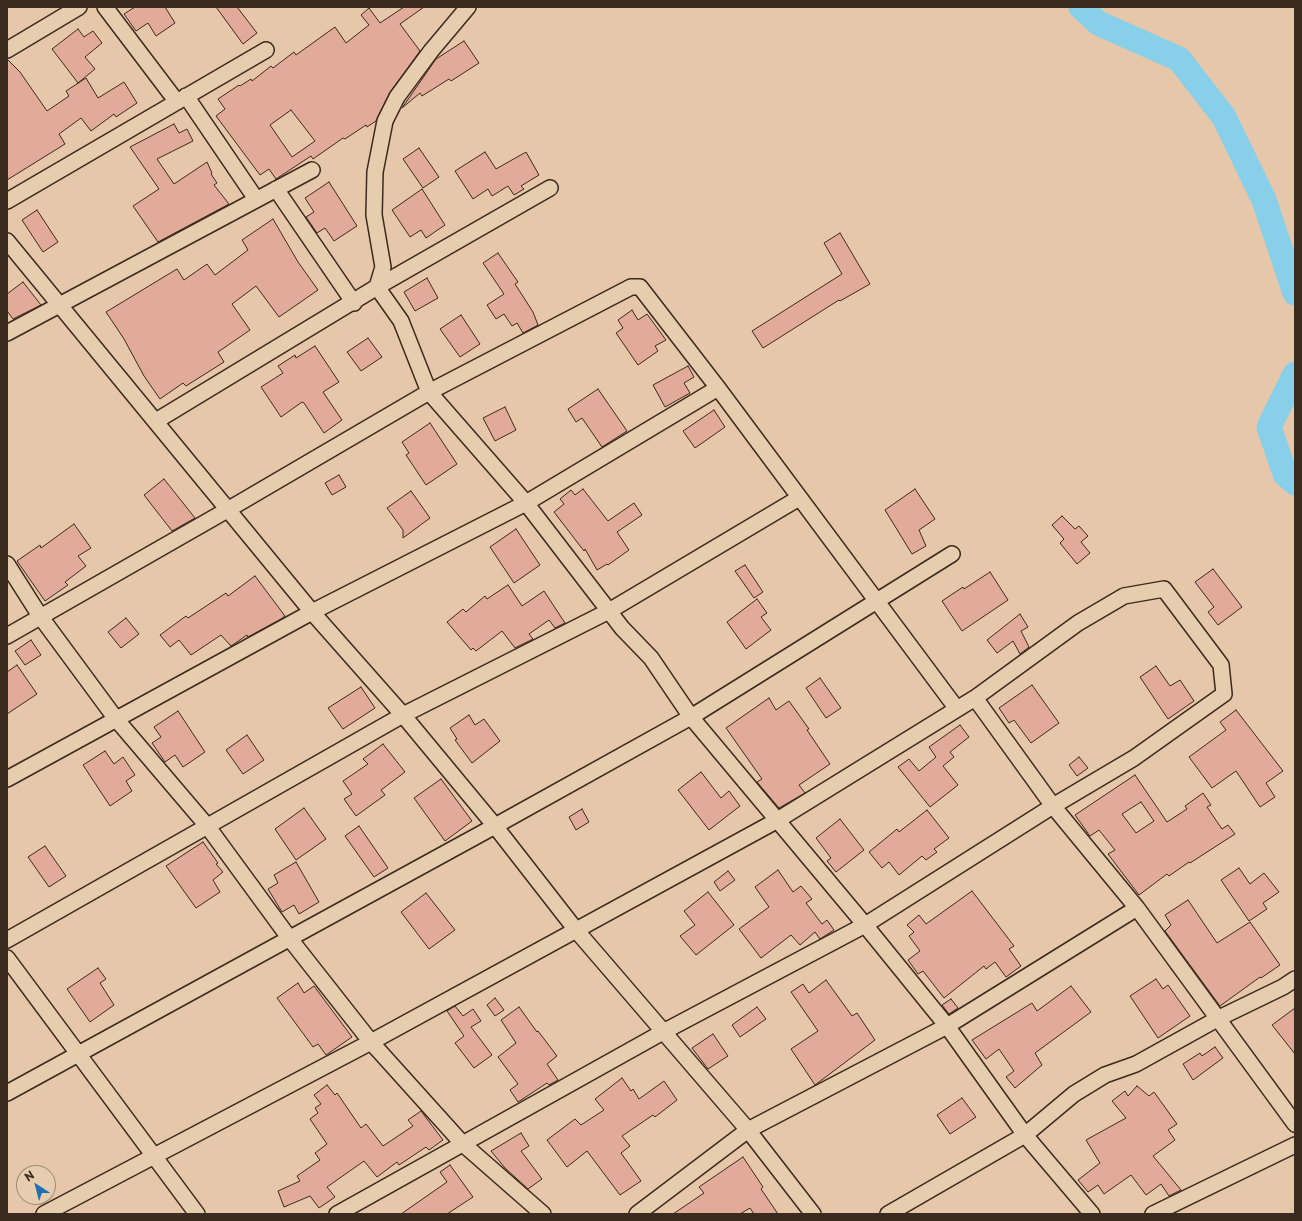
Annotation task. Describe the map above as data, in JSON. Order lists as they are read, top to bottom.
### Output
{
  "north": "top left"
}
